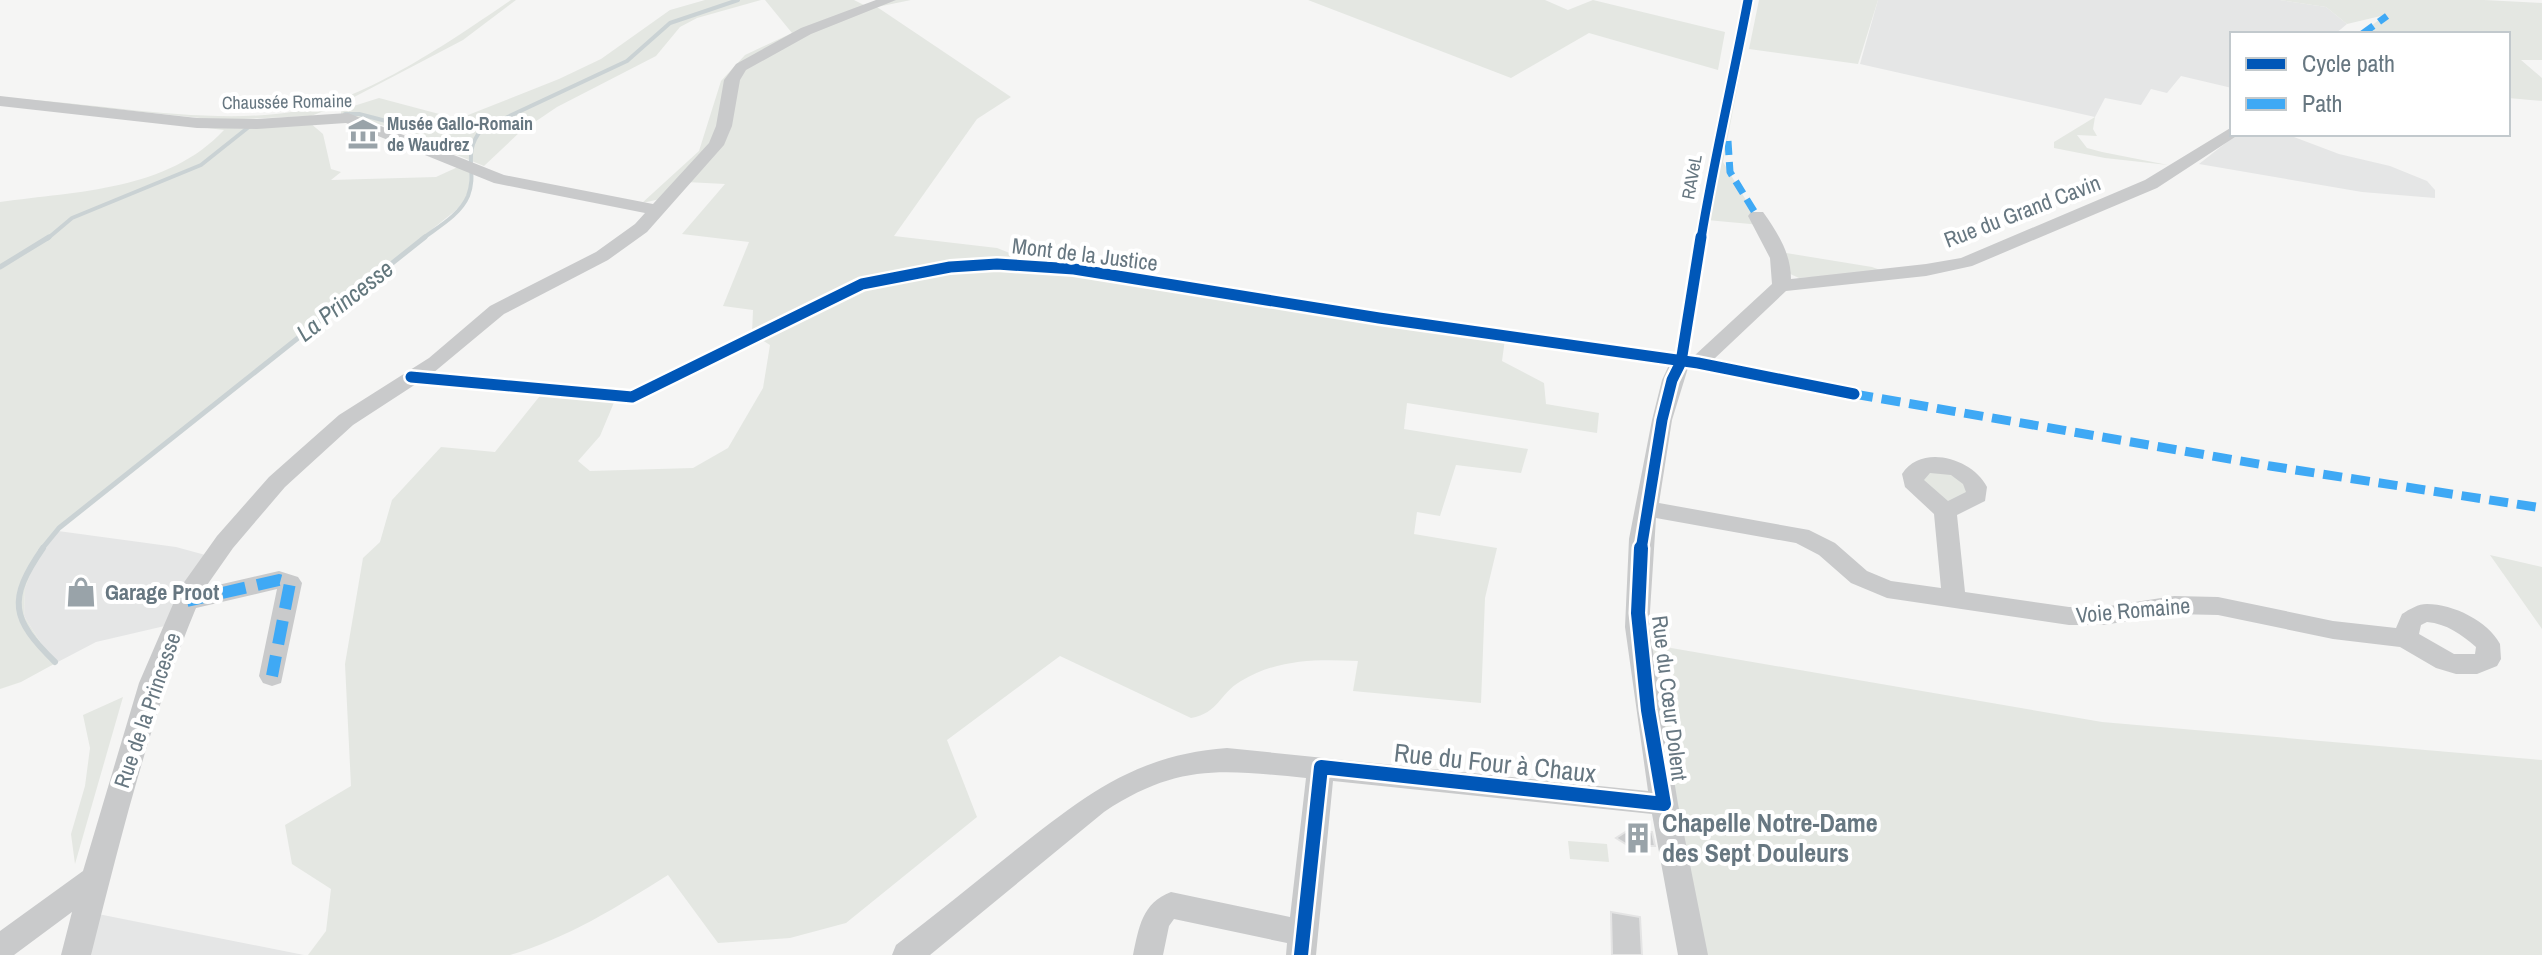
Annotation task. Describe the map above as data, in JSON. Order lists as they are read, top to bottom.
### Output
{
  "streets": {
    "street": [
      "Chaussée Romaine",
      "Rue du Grand Cavin",
      "Mont de la Justice",
      "Voie Romaine",
      "Rue du Cœur Dolent",
      "Rue de la Princesse",
      "Rue du Four à Chaux"
    ],
    "cycle path": ["RAVeL"]
  },
  "crossings": [
    ["Chaussée Romaine", "Rue de la Princesse"],
    ["Mont de la Justice", "Rue du Cœur Dolent"],
    ["Mont de la Justice", "Rue de la Princesse"],
    ["Voie Romaine", "Rue du Cœur Dolent"],
    ["Rue du Cœur Dolent", "Rue du Four à Chaux"]
  ],
  "water": ["La Princesse"],
  "places": {
    "museum": ["Musée Gallo-Romain de Waudrez"],
    "shop": ["Garage Proot"],
    "building": ["Chapelle Notre-Dame des Sept Douleurs"]
  },
  "legend": ["Cycle path", "Path"]
}
